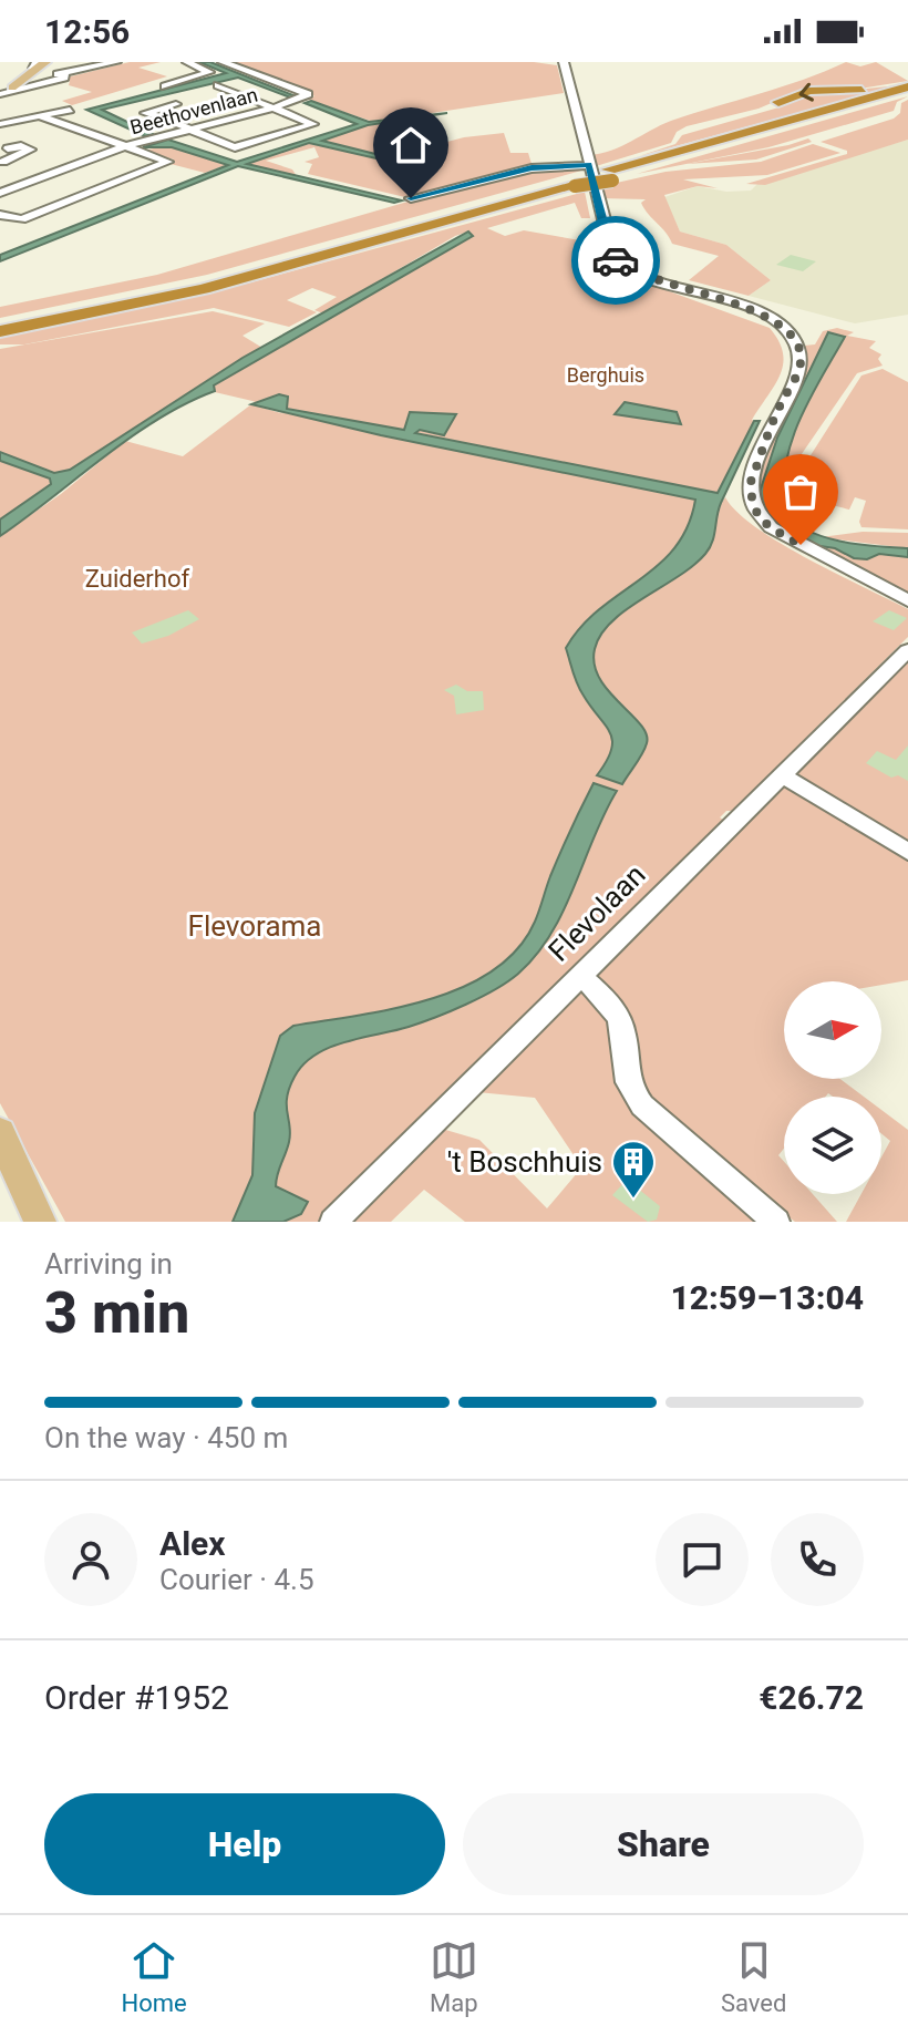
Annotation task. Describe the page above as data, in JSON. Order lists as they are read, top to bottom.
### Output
{
  "streets": {
    "street": ["Beethovenlaan", "Flevolaan"]
  },
  "parks": ["Berghuis", "Zuiderhof", "Flevorama"],
  "places": {
    "building": ["'t Boschhuis"]
  },
  "north": "right",
  "page": {
    "status": "12:56",
    "heading": ["3 min", "Arriving in", "12:59–13:04"],
    "panel": [
      "Alex",
      "Courier · 4.5",
      "Order #1952",
      "€26.72"
    ],
    "bar": "On the way · 450 m",
    "buttons": ["Help", "Share"],
    "tabs": ["Home", "Map", "Saved"]
  }
}
